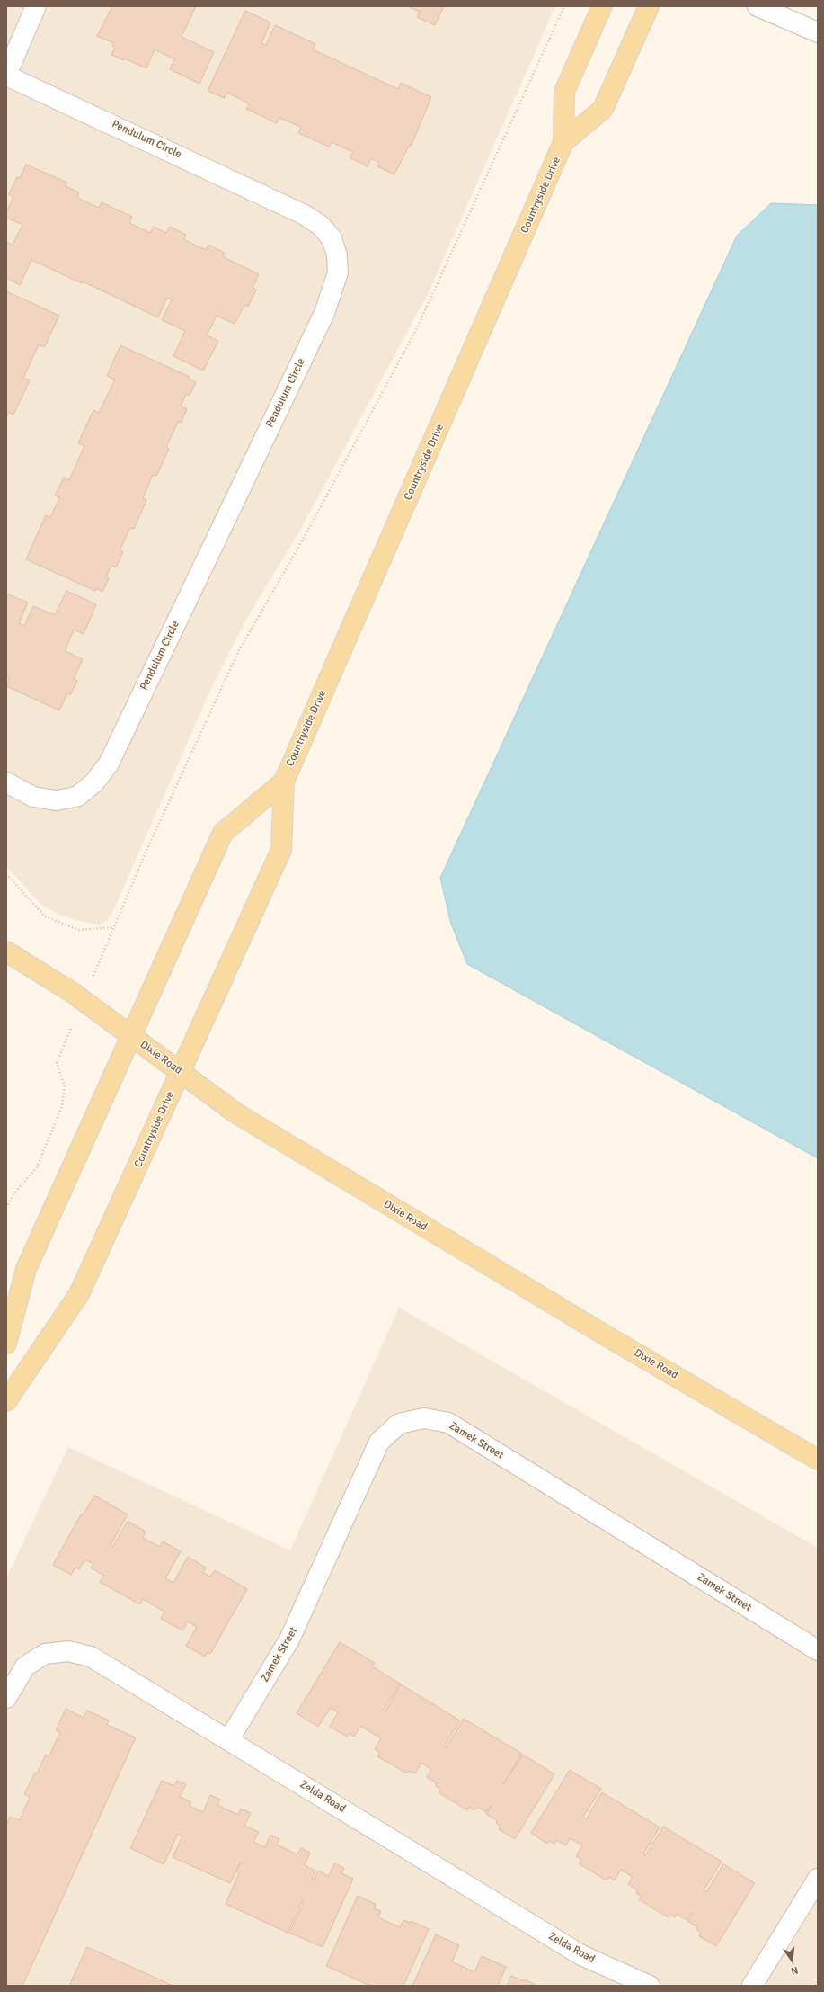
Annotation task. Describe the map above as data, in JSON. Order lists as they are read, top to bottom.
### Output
{
  "streets": {
    "main road": ["Countryside Drive", "Dixie Road"],
    "street": ["Pendulum Circle", "Zamek Street", "Zelda Road"]
  },
  "crossings": [
    ["Countryside Drive", "Dixie Road"],
    ["Zamek Street", "Zelda Road"]
  ],
  "north": "bottom"
}
